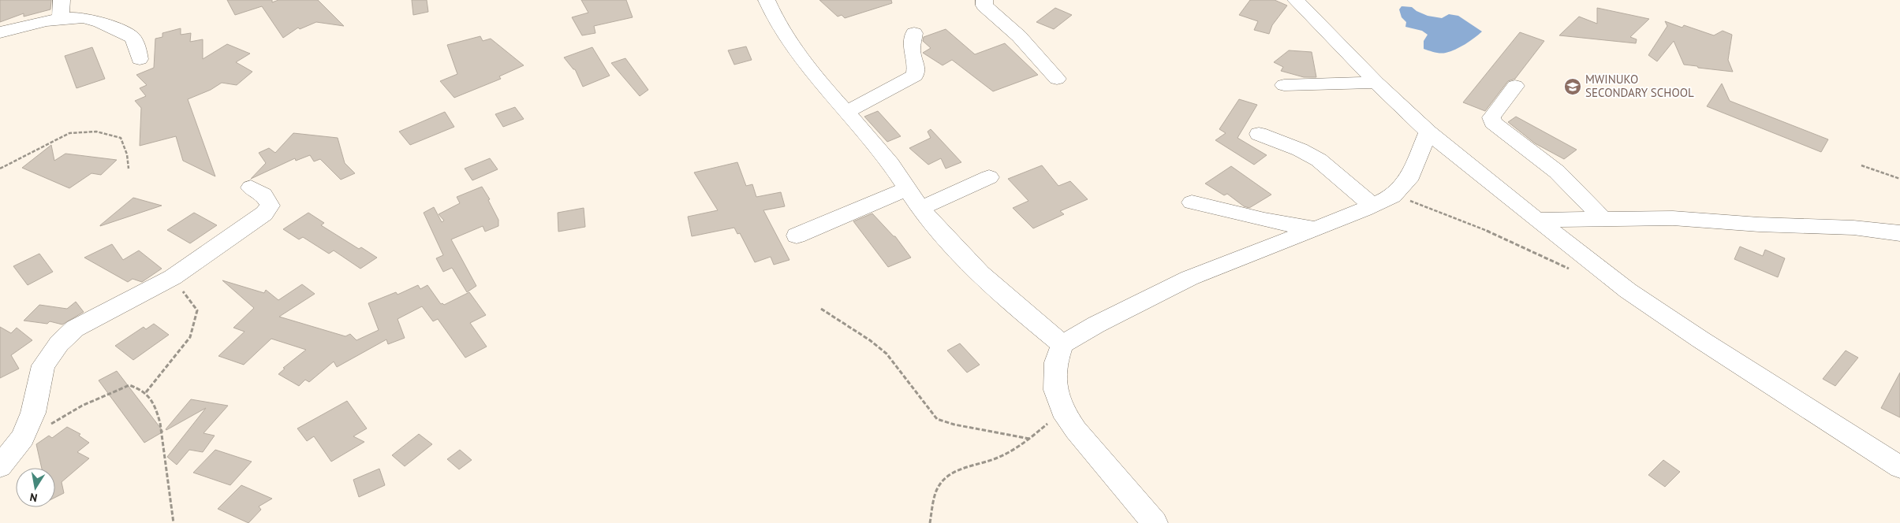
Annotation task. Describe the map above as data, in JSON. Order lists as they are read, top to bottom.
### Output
{
  "places": {
    "school or university": ["MWINUKO SECONDARY SCHOOL"]
  },
  "north": "bottom"
}
